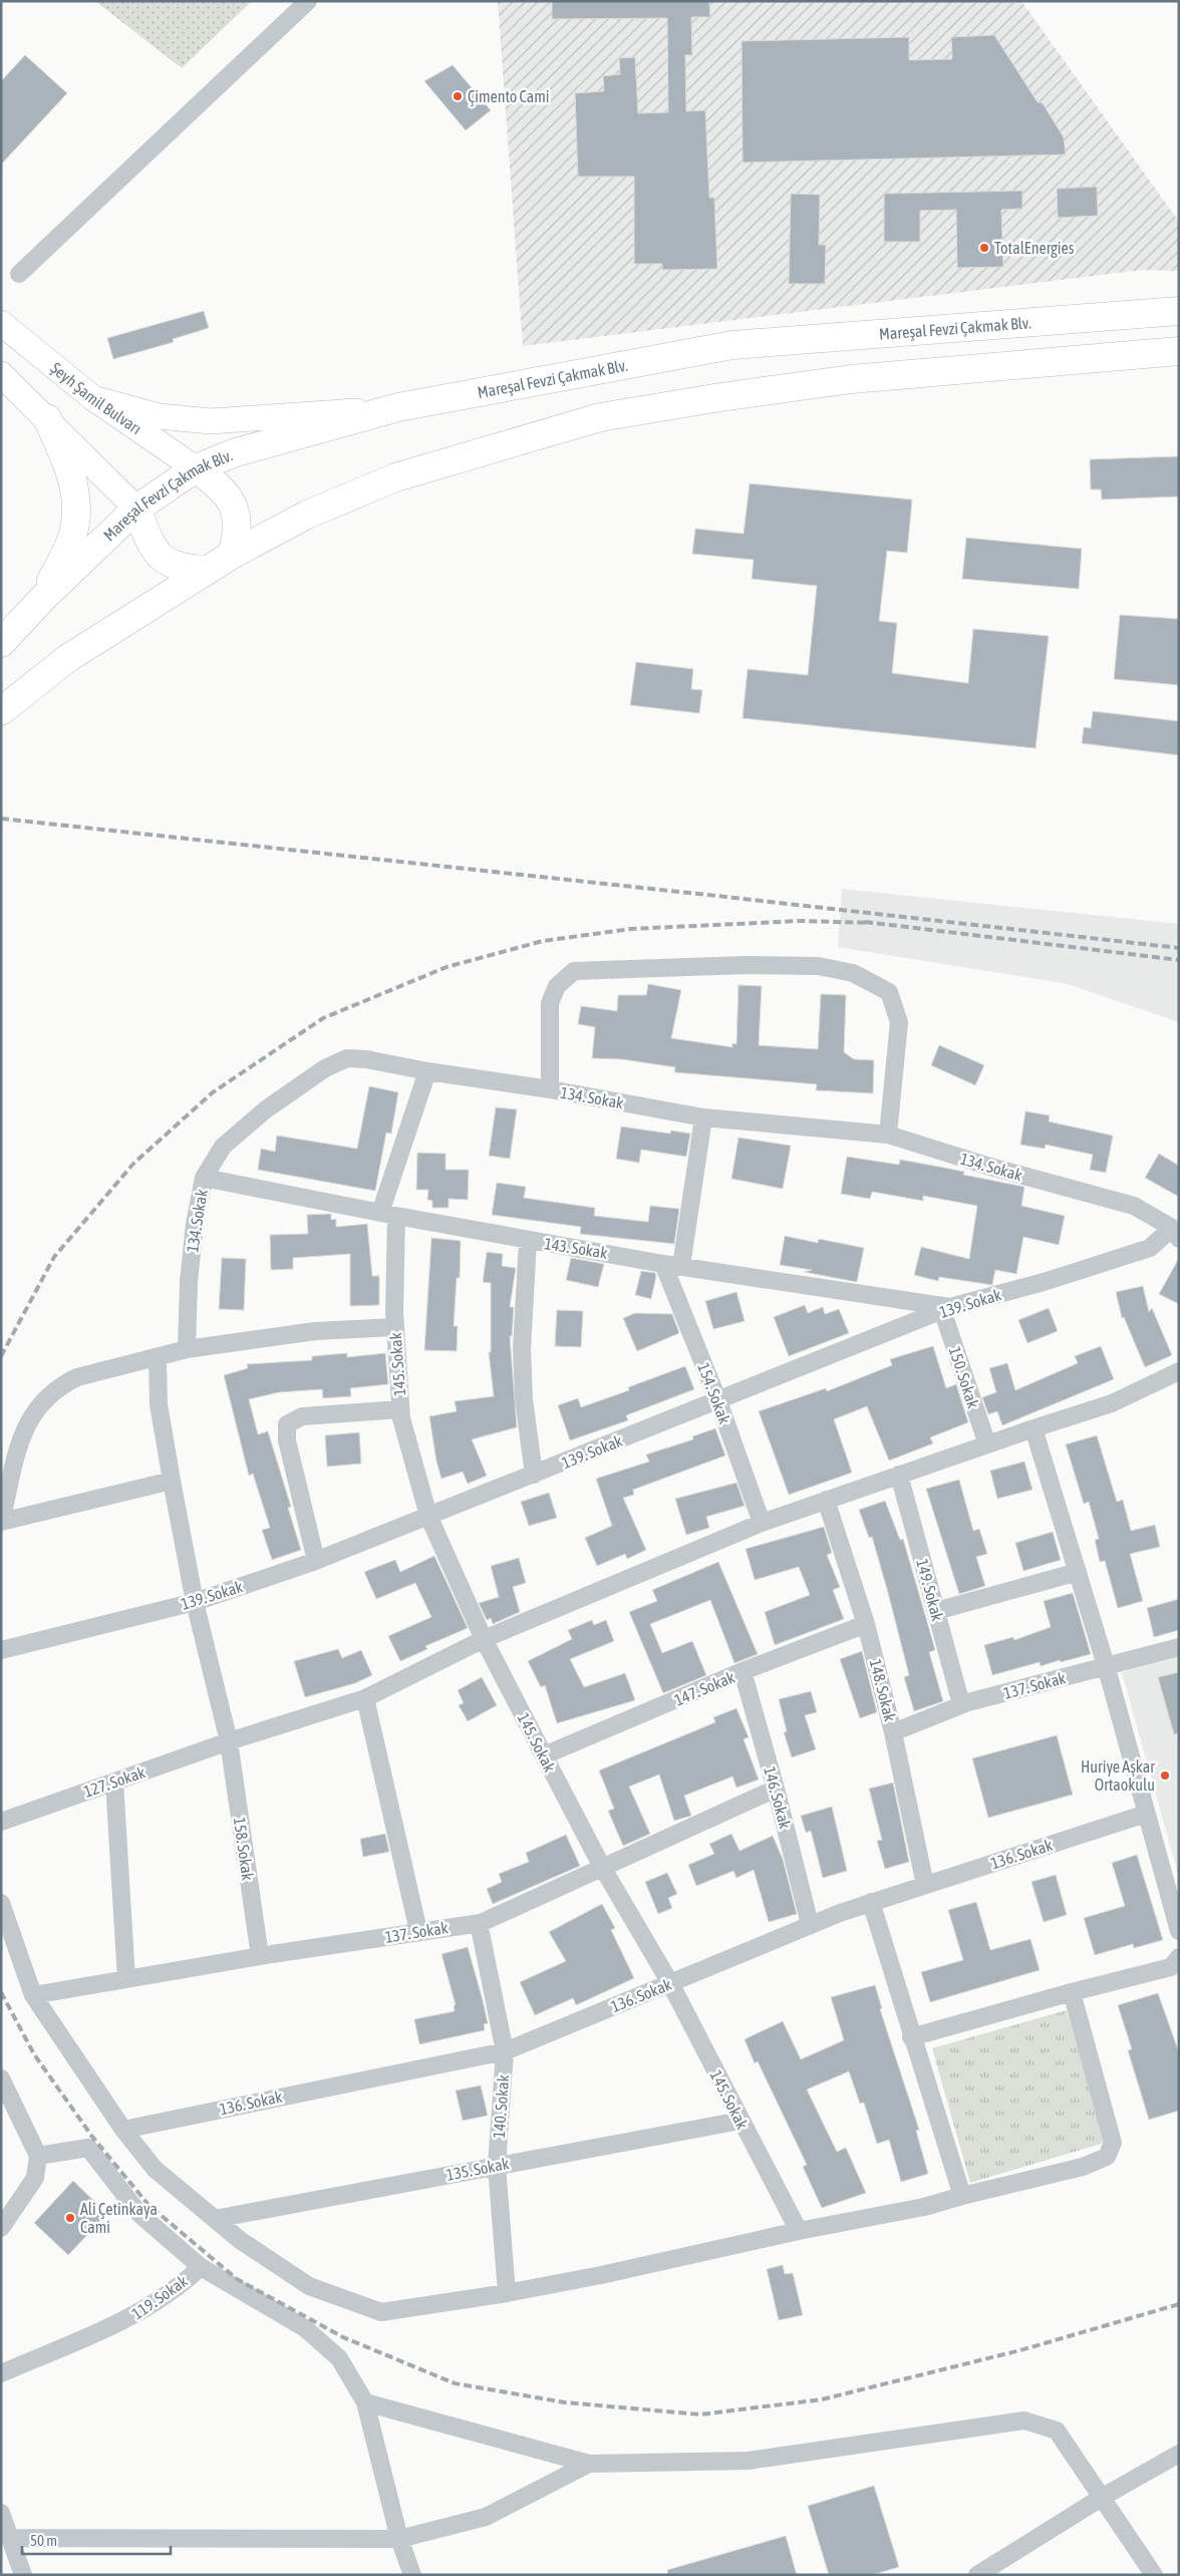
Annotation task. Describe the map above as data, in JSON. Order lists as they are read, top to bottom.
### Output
{
  "streets": {
    "main road": ["Mareşal Fevzi Çakmak Blv.", "Şeyh Şamil Bulvarı"],
    "street": [
      "134. Sokak",
      "143. Sokak",
      "139. Sokak",
      "145. Sokak",
      "150. Sokak",
      "154. Sokak",
      "149. Sokak",
      "137. Sokak",
      "147. Sokak",
      "148. Sokak",
      "127. Sokak",
      "146. Sokak",
      "158. Sokak",
      "136. Sokak",
      "140. Sokak",
      "135. Sokak",
      "119. Sokak"
    ]
  },
  "crossings": [
    ["Mareşal Fevzi Çakmak Blv.", "Şeyh Şamil Bulvarı"],
    ["134. Sokak", "143. Sokak"],
    ["134. Sokak", "139. Sokak"],
    ["134. Sokak", "145. Sokak"],
    ["143. Sokak", "139. Sokak"],
    ["143. Sokak", "145. Sokak"],
    ["143. Sokak", "150. Sokak"],
    ["143. Sokak", "154. Sokak"],
    ["139. Sokak", "145. Sokak"],
    ["139. Sokak", "150. Sokak"],
    ["139. Sokak", "154. Sokak"],
    ["139. Sokak", "158. Sokak"],
    ["145. Sokak", "137. Sokak"],
    ["145. Sokak", "147. Sokak"],
    ["145. Sokak", "127. Sokak"],
    ["145. Sokak", "136. Sokak"],
    ["145. Sokak", "135. Sokak"],
    ["150. Sokak", "127. Sokak"],
    ["154. Sokak", "127. Sokak"],
    ["149. Sokak", "137. Sokak"],
    ["149. Sokak", "127. Sokak"],
    ["137. Sokak", "148. Sokak"],
    ["137. Sokak", "146. Sokak"],
    ["137. Sokak", "158. Sokak"],
    ["137. Sokak", "140. Sokak"],
    ["147. Sokak", "148. Sokak"],
    ["147. Sokak", "146. Sokak"],
    ["148. Sokak", "127. Sokak"],
    ["148. Sokak", "136. Sokak"],
    ["127. Sokak", "158. Sokak"],
    ["146. Sokak", "136. Sokak"],
    ["136. Sokak", "140. Sokak"],
    ["140. Sokak", "135. Sokak"]
  ],
  "places": [
    "Çimento Cami",
    "TotalEnergies",
    "Huriye Aşkar Ortaokulu",
    "Ali Çetinkaya Cami"
  ],
  "scale_bar": "50 m"
}
